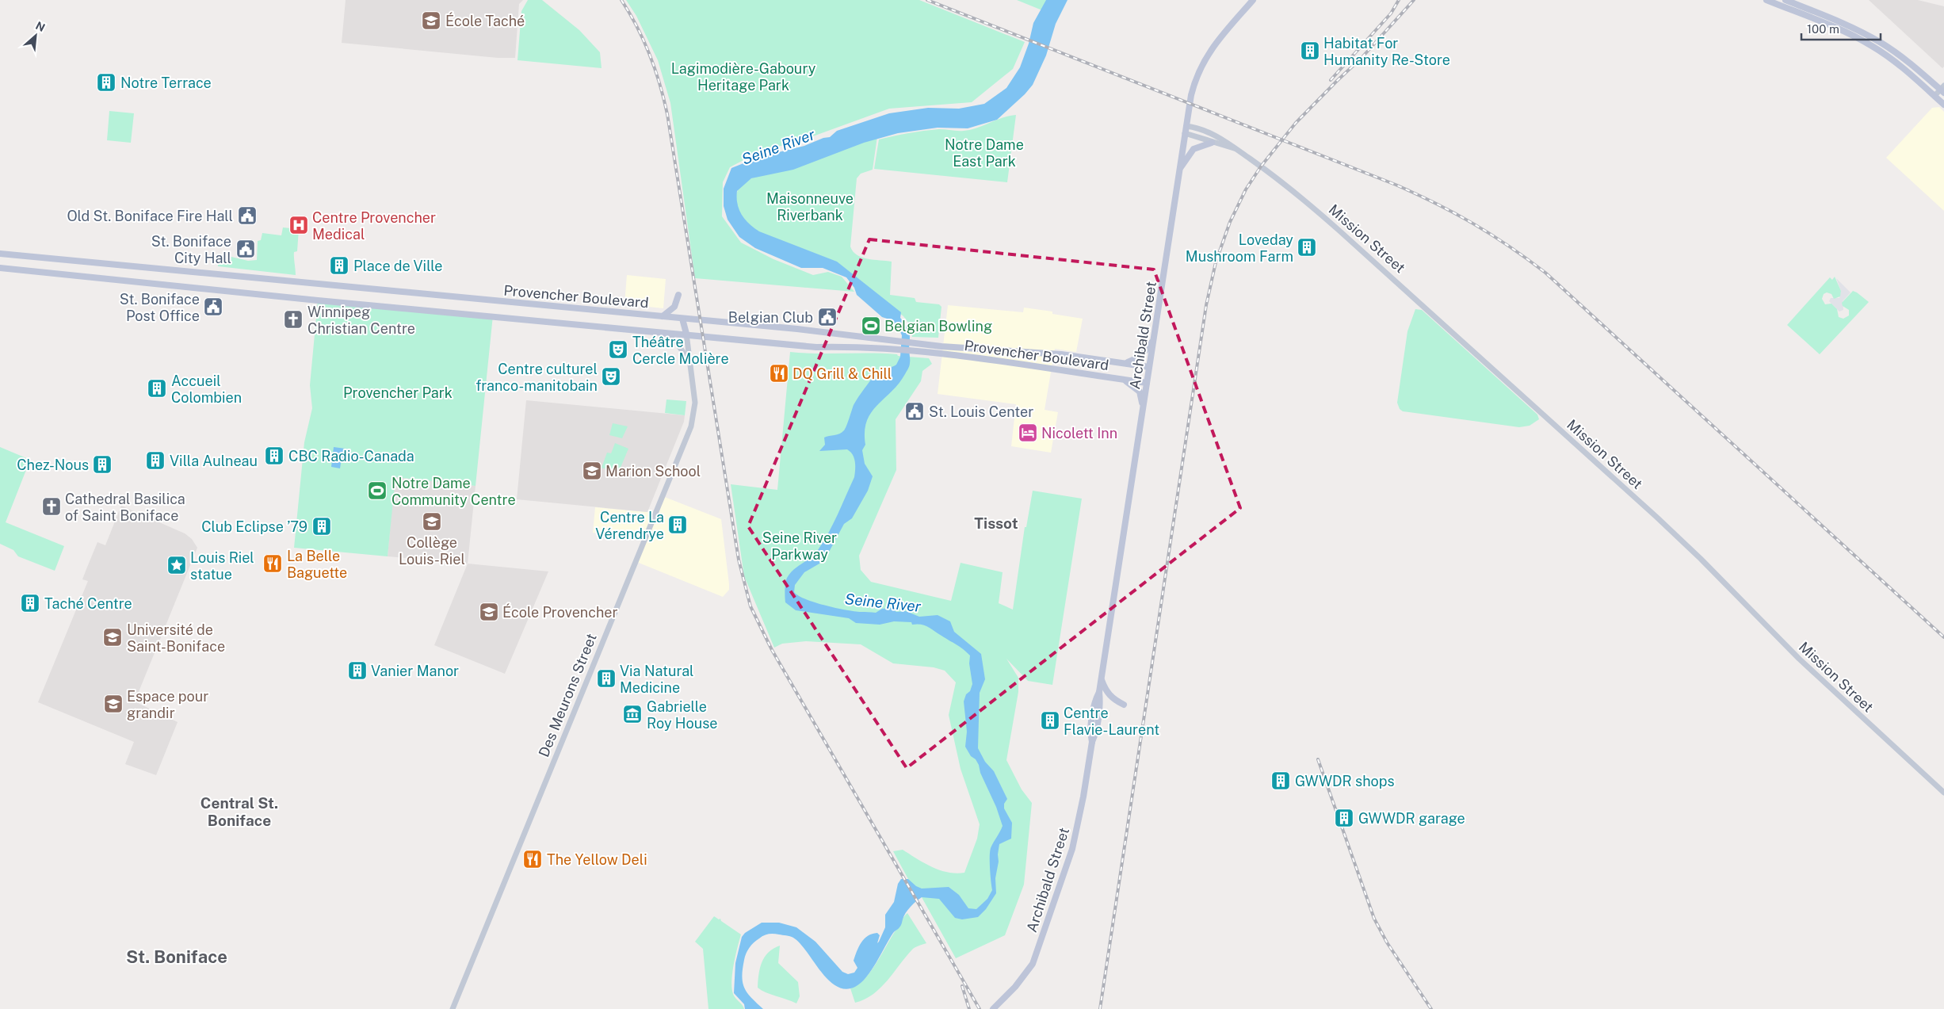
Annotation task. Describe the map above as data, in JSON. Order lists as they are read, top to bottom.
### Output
{
  "streets": {
    "main road": ["Provencher Boulevard", "Archibald Street", "Des Meurons Street"],
    "street": ["Mission Street"]
  },
  "crossings": [
    ["Mission Street", "Archibald Street"],
    ["Provencher Boulevard", "Archibald Street"],
    ["Provencher Boulevard", "Des Meurons Street"]
  ],
  "districts": ["Tissot", "Central St. Boniface", "St. Boniface"],
  "water": ["Seine River"],
  "parks": [
    "Lagimodière-Gaboury Heritage Park",
    "Notre Dame East Park",
    "Maisonneuve Riverbank",
    "Provencher Park",
    "Seine River Parkway"
  ],
  "places": {
    "school or university": [
      "École Taché",
      "Marion School",
      "Collège Louis-Riel",
      "École Provencher",
      "Université de Saint-Boniface",
      "Espace pour grandir"
    ],
    "building": [
      "Habitat For Humanity Re-Store",
      "Notre Terrace",
      "Loveday Mushroom Farm",
      "Place de Ville",
      "Accueil Colombien",
      "CBC Radio-Canada",
      "Villa Aulneau",
      "Chez-Nous",
      "Centre La Vérendrye",
      "Club Eclipse ’79",
      "Taché Centre",
      "Vanier Manor",
      "Via Natural Medicine",
      "Centre Flavie-Laurent",
      "GWWDR shops",
      "GWWDR garage"
    ],
    "public building": [
      "Old St. Boniface Fire Hall",
      "St. Boniface City Hall",
      "St. Boniface Post Office",
      "Belgian Club",
      "St. Louis Center"
    ],
    "hospital": ["Centre Provencher Medical"],
    "church": ["Winnipeg Christian Centre", "Cathedral Basilica of Saint Boniface"],
    "sports": ["Belgian Bowling", "Notre Dame Community Centre"],
    "theatre": ["Théâtre Cercle Molière", "Centre culturel franco-manitobain"],
    "restaurant": ["DQ Grill & Chill", "La Belle Baguette", "The Yellow Deli"],
    "hotel": ["Nicolett Inn"],
    "place": ["Louis Riel statue"],
    "museum": ["Gabrielle Roy House"]
  },
  "scale_bar": "100 m",
  "north": "top right"
}
